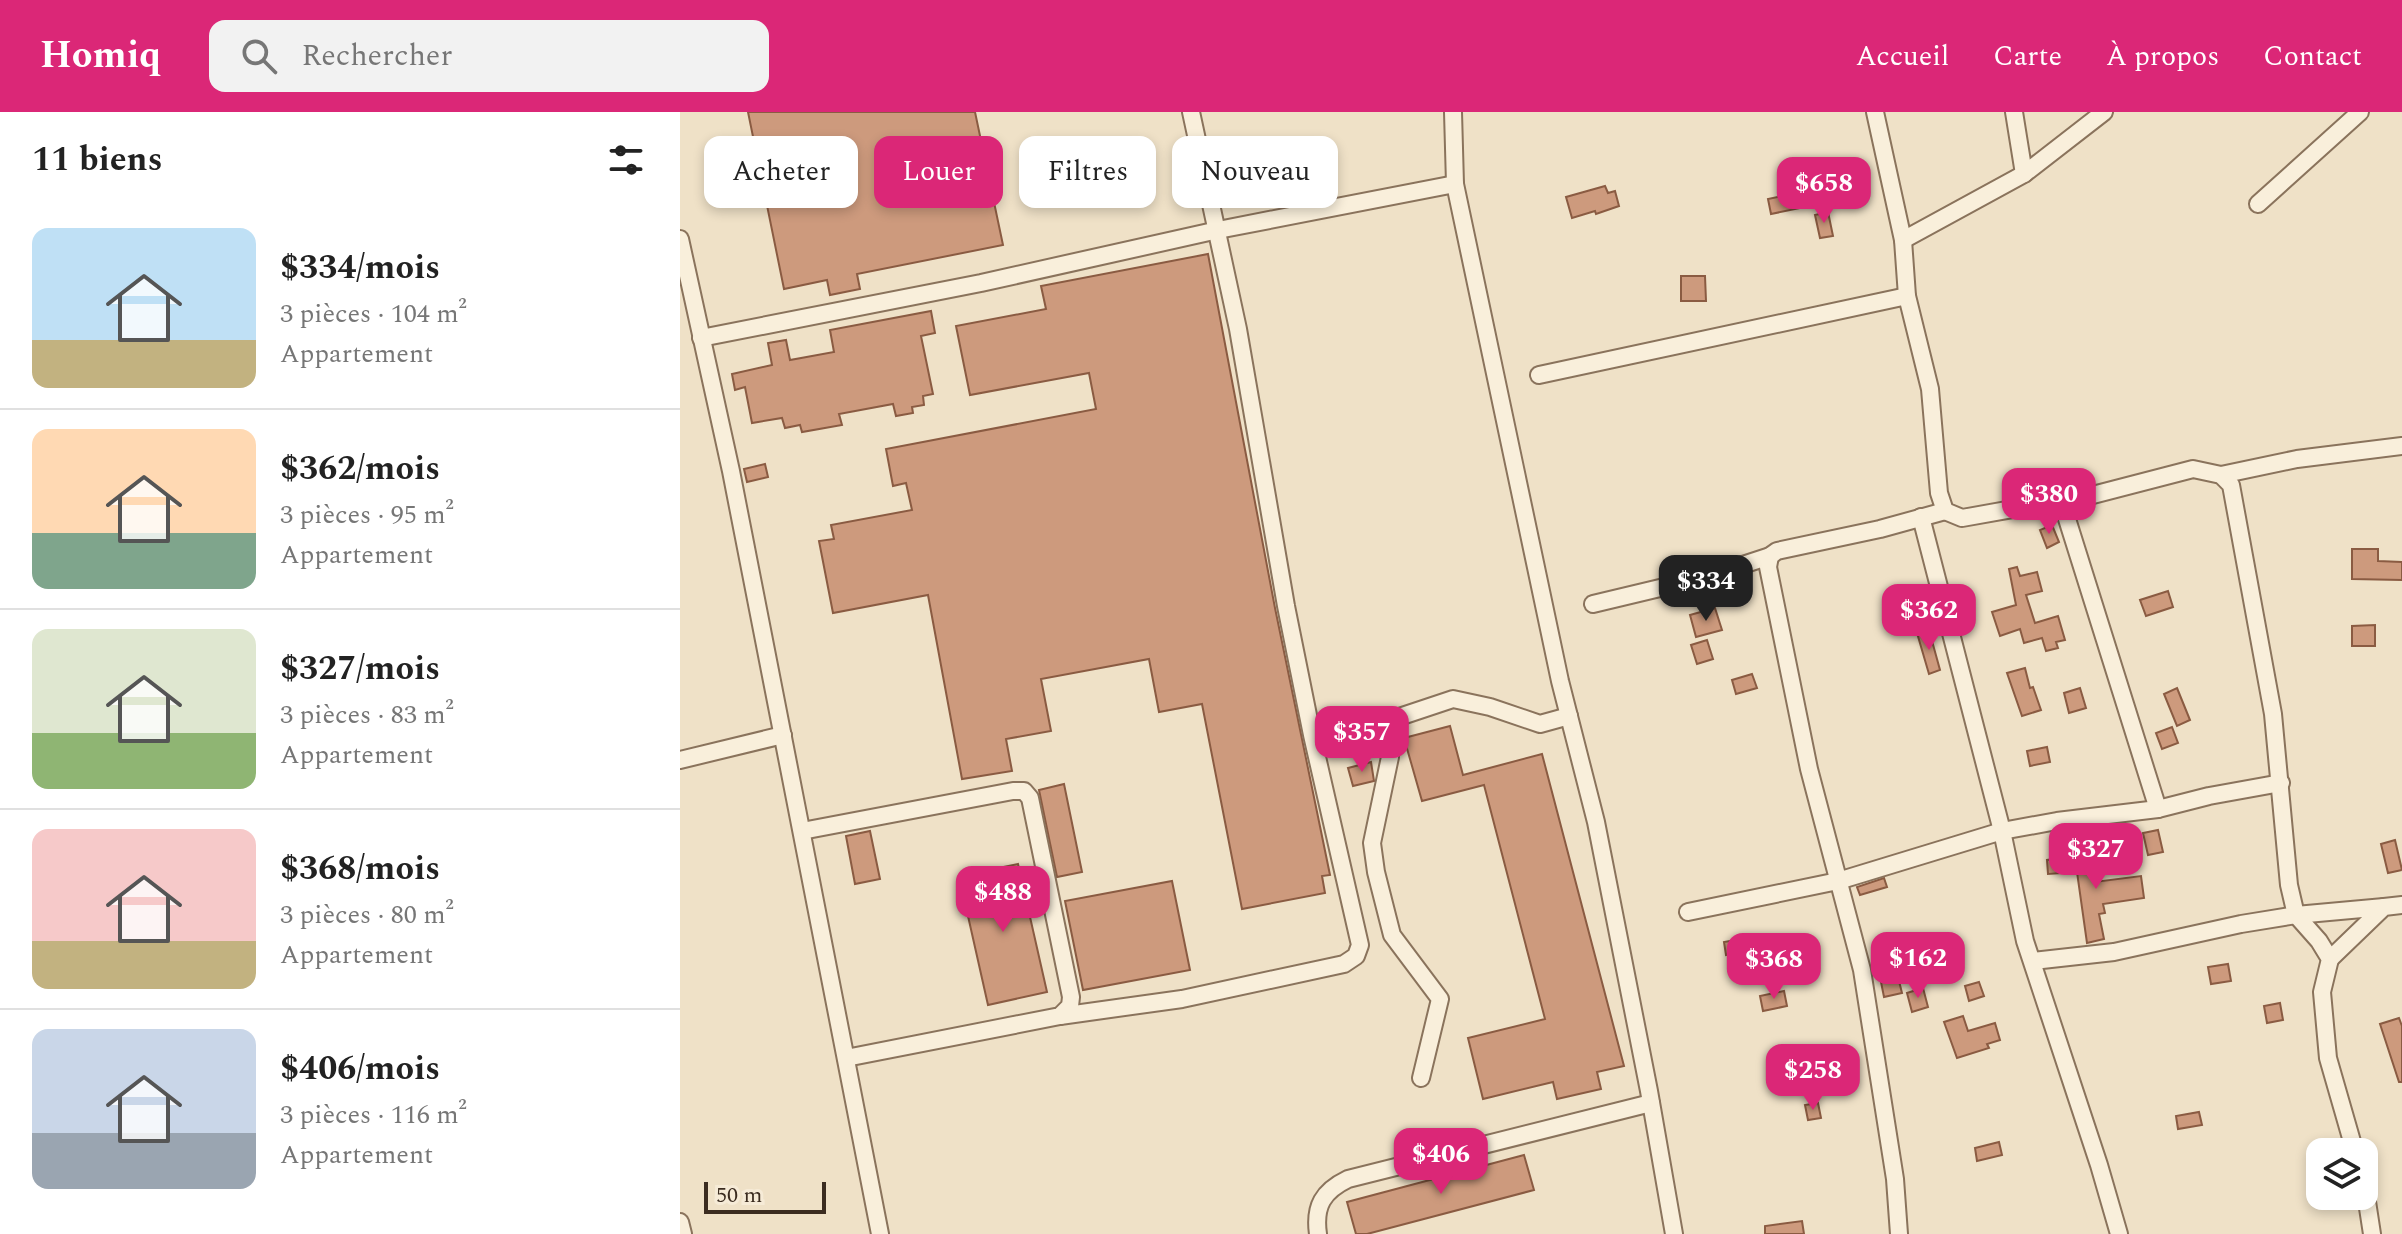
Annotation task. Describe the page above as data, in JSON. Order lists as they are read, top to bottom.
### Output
{
  "scale_bar": "50 m",
  "page": {
    "header": "Homiq",
    "search": "Rechercher",
    "nav": [
      "Accueil",
      "Carte",
      "À propos",
      "Contact"
    ],
    "heading": "11 biens",
    "chip": [
      "Acheter",
      "Louer",
      "Filtres",
      "Nouveau"
    ],
    "price": [
      "$658",
      "$380",
      "$334",
      "$362",
      "$357",
      "$327",
      "$488",
      "$162",
      "$368",
      "$258",
      "$406"
    ],
    "list": [
      {
        "name": "$334/mois",
        "note": "3 pièces · 104 m² · Appartement"
      },
      {
        "name": "$362/mois",
        "note": "3 pièces · 95 m² · Appartement"
      },
      {
        "name": "$327/mois",
        "note": "3 pièces · 83 m² · Appartement"
      },
      {
        "name": "$368/mois",
        "note": "3 pièces · 80 m² · Appartement"
      },
      {
        "name": "$406/mois",
        "note": "3 pièces · 116 m² · Appartement"
      }
    ],
    "scale": "50 m"
  }
}
